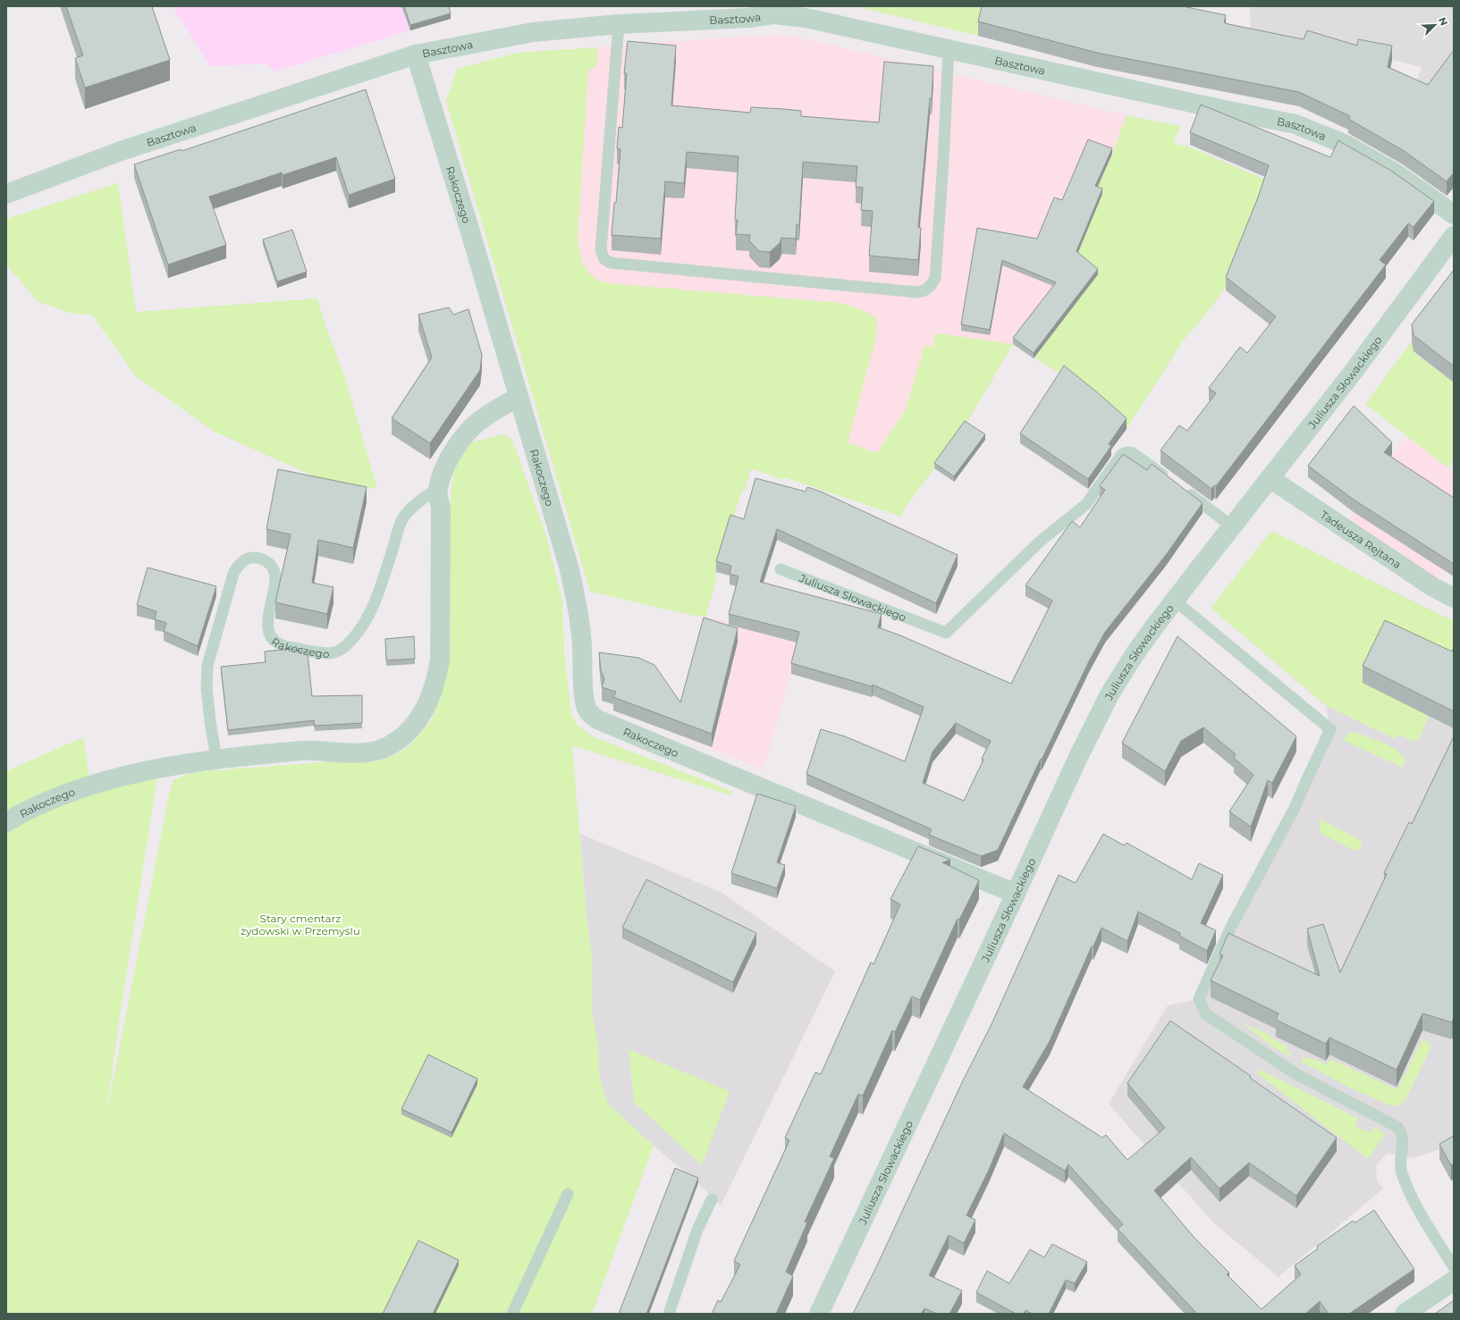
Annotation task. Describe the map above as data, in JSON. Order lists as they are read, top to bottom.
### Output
{
  "streets": {
    "street": [
      "Basztowa",
      "Rakoczego",
      "Juliusza Słowackiego",
      "Tadeusza Rejtana"
    ]
  },
  "crossings": [
    ["Basztowa", "Rakoczego"],
    ["Rakoczego", "Juliusza Słowackiego"],
    ["Juliusza Słowackiego", "Tadeusza Rejtana"]
  ],
  "parks": ["Stary cmentarz żydowski w Przemyślu"],
  "north": "top right"
}
